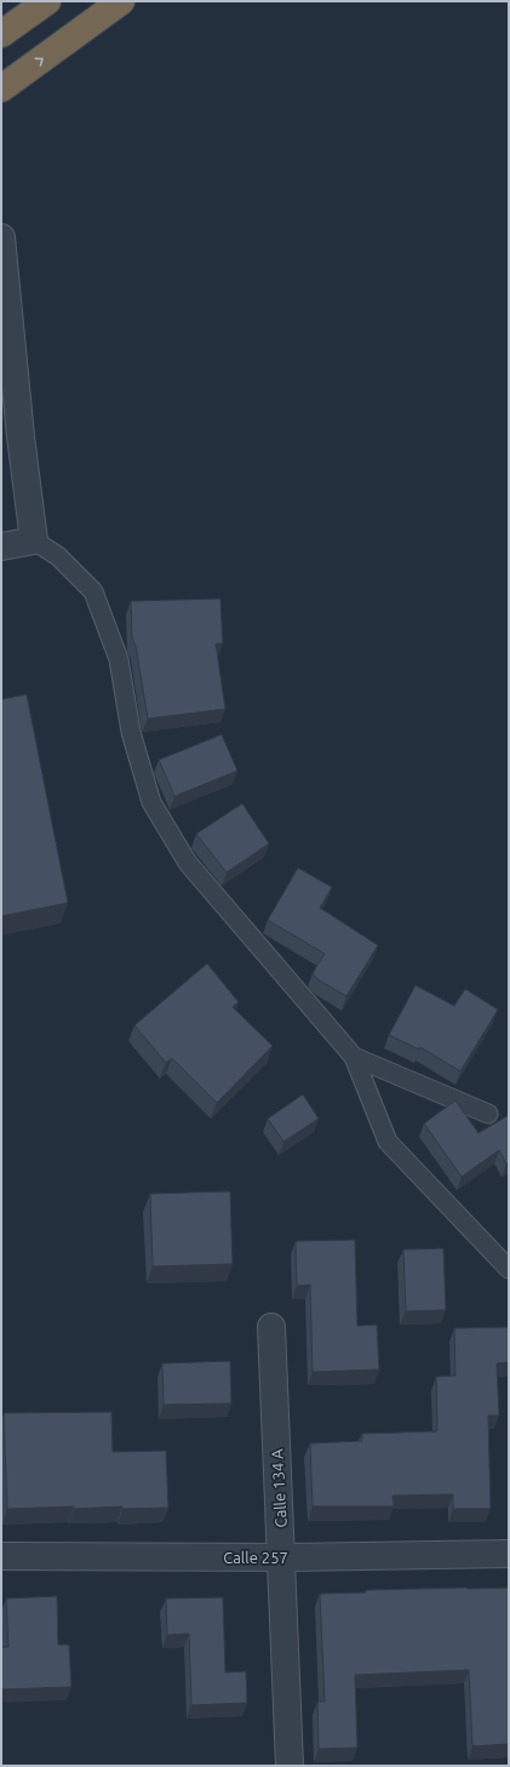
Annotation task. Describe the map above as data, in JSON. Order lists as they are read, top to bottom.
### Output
{
  "streets": {
    "street": ["Calle 134 A", "Calle 257"]
  },
  "crossings": [
    ["Calle 134 A", "Calle 257"]
  ]
}
